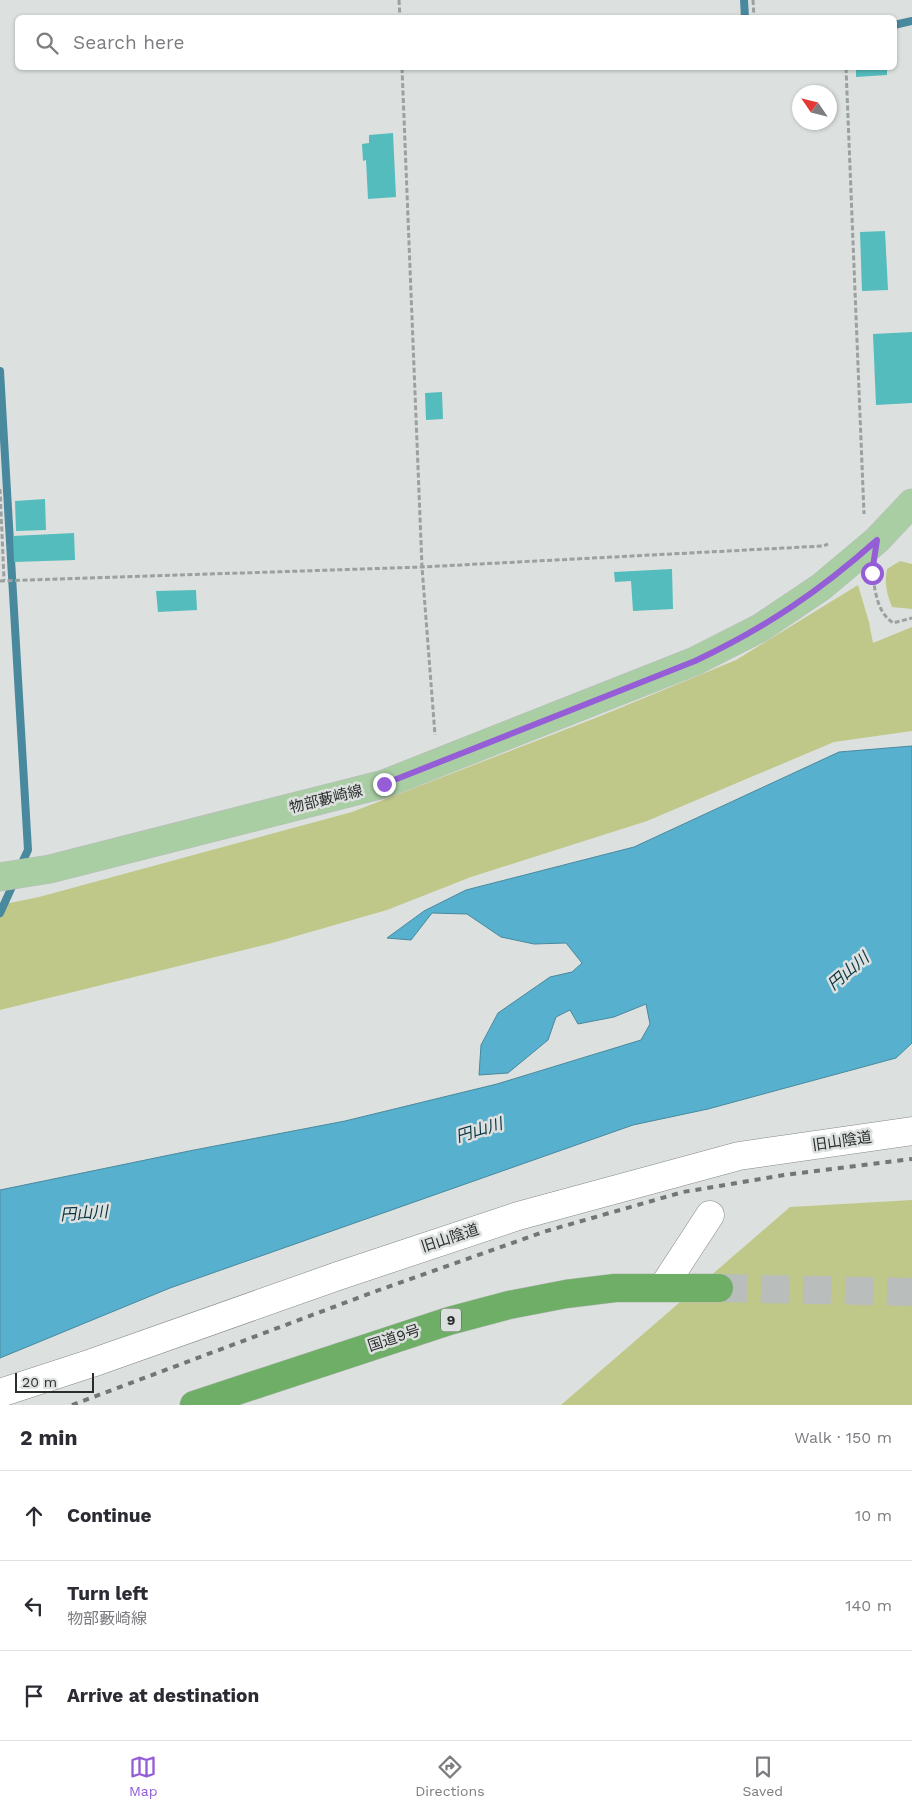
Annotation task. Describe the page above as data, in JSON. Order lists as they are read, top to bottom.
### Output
{
  "streets": {
    "highway": ["9", "国道9号"],
    "main road": ["物部藪崎線"],
    "street": ["旧山陰道"]
  },
  "water": ["円山川"],
  "scale_bar": "20 m",
  "north": "top left",
  "page": {
    "search": "Search here",
    "scale": "20 m",
    "heading": ["2 min", "Walk · 150 m"],
    "list": [
      ["Continue", "10 m"],
      ["Turn left", "物部藪崎線", "140 m"],
      "Arrive at destination"
    ],
    "nav": ["Map", "Directions", "Saved"]
  }
}
